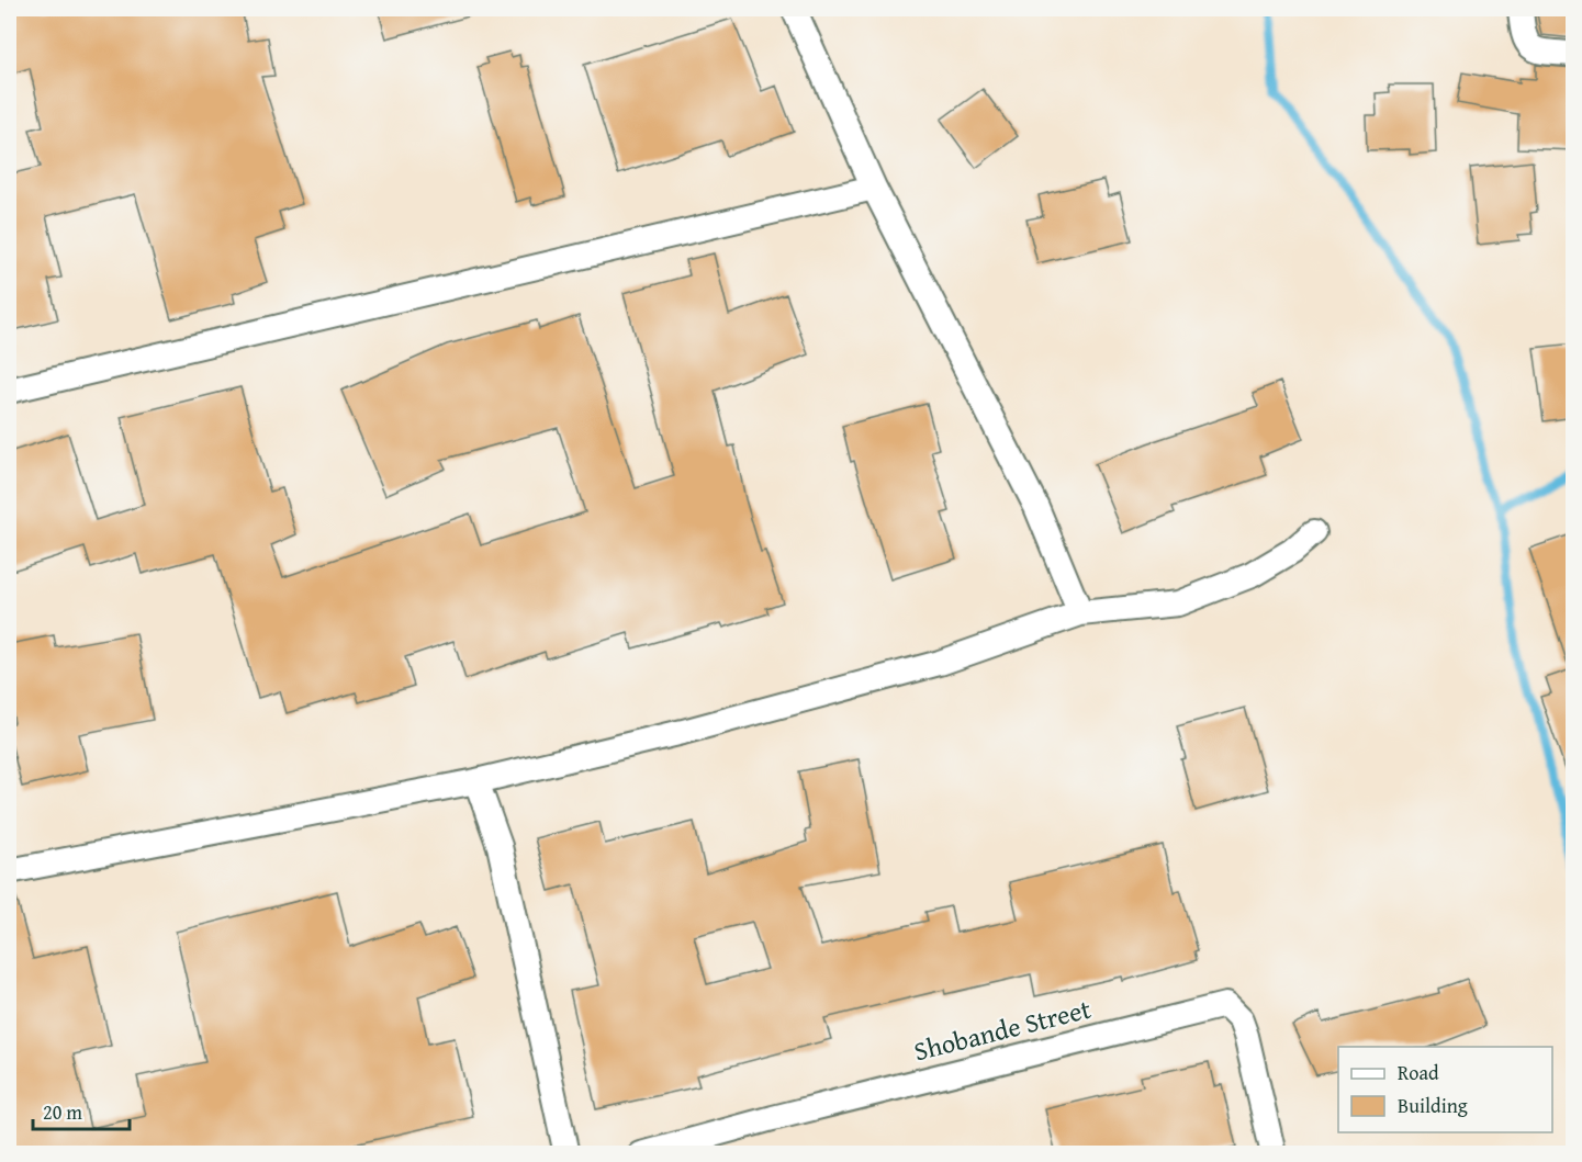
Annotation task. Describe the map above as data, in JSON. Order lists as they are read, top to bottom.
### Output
{
  "streets": {
    "street": ["Shobande Street"]
  },
  "legend": ["Road", "Building"],
  "scale_bar": "20 m"
}
